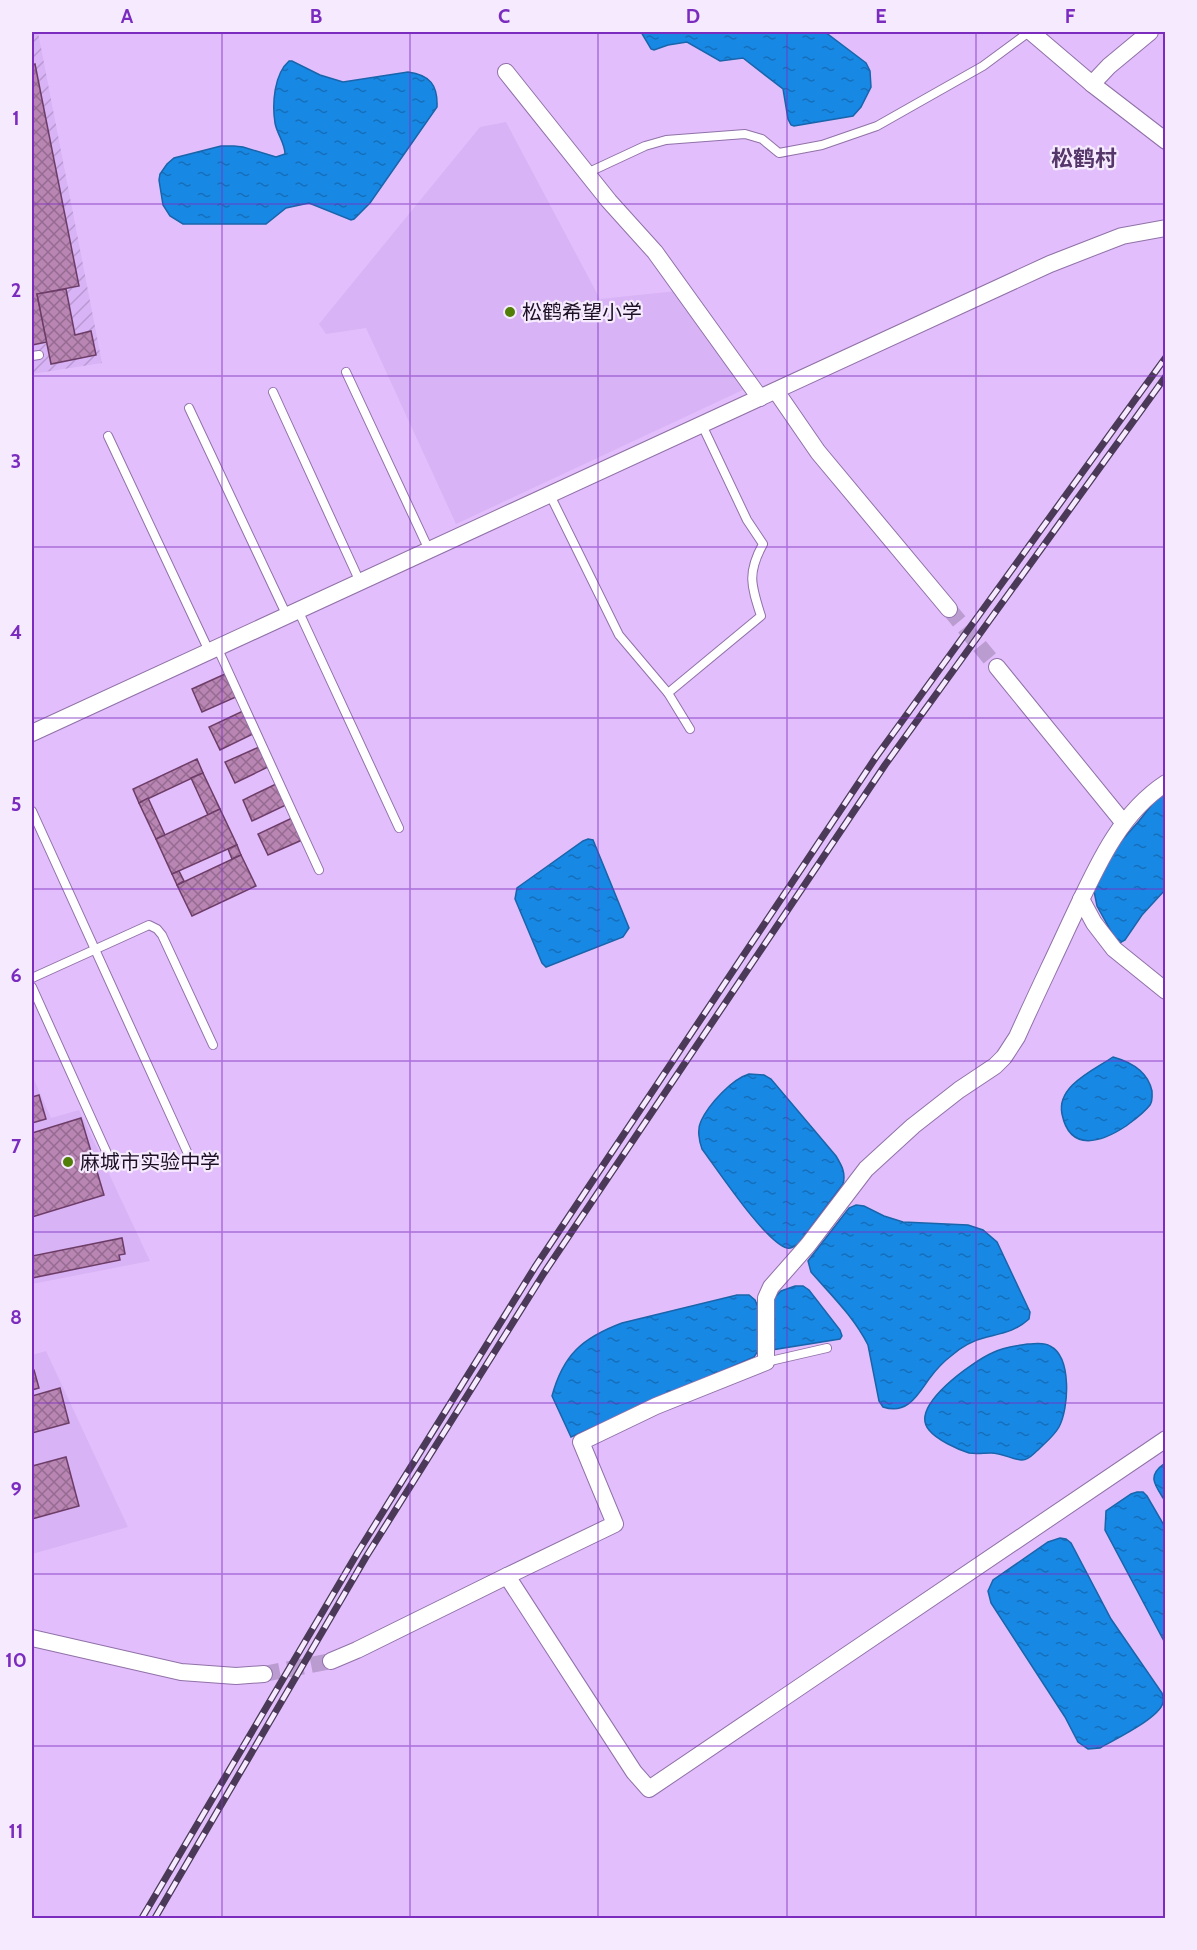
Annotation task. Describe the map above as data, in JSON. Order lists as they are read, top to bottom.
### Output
{
  "districts": ["松鹤村"],
  "places": ["松鹤希望小学", "麻城市实验中学"],
  "grid": {
    "columns": [
      "A",
      "B",
      "C",
      "D",
      "E",
      "F"
    ],
    "rows": [
      "1",
      "2",
      "3",
      "4",
      "5",
      "6",
      "7",
      "8",
      "9",
      "10",
      "11"
    ]
  }
}
